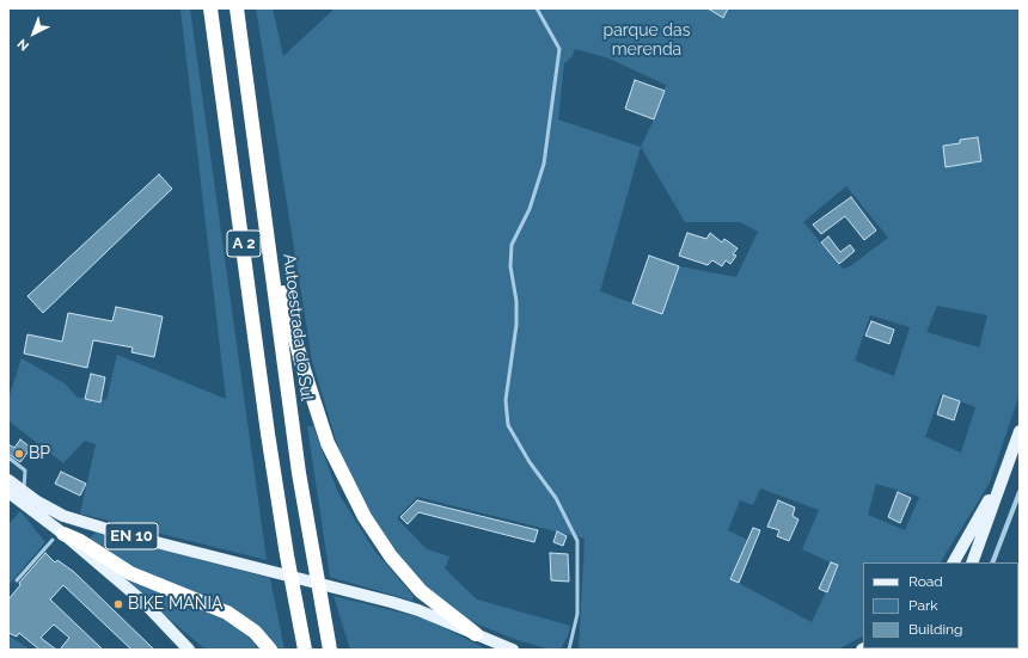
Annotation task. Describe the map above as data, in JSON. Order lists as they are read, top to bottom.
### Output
{
  "streets": {
    "highway": ["A 2", "Autoestrada do Sul"],
    "main road": ["EN 10"]
  },
  "parks": ["parque das merenda"],
  "places": ["BP", "BIKE MANIA"],
  "legend": ["Road", "Park", "Building"],
  "north": "bottom left"
}
